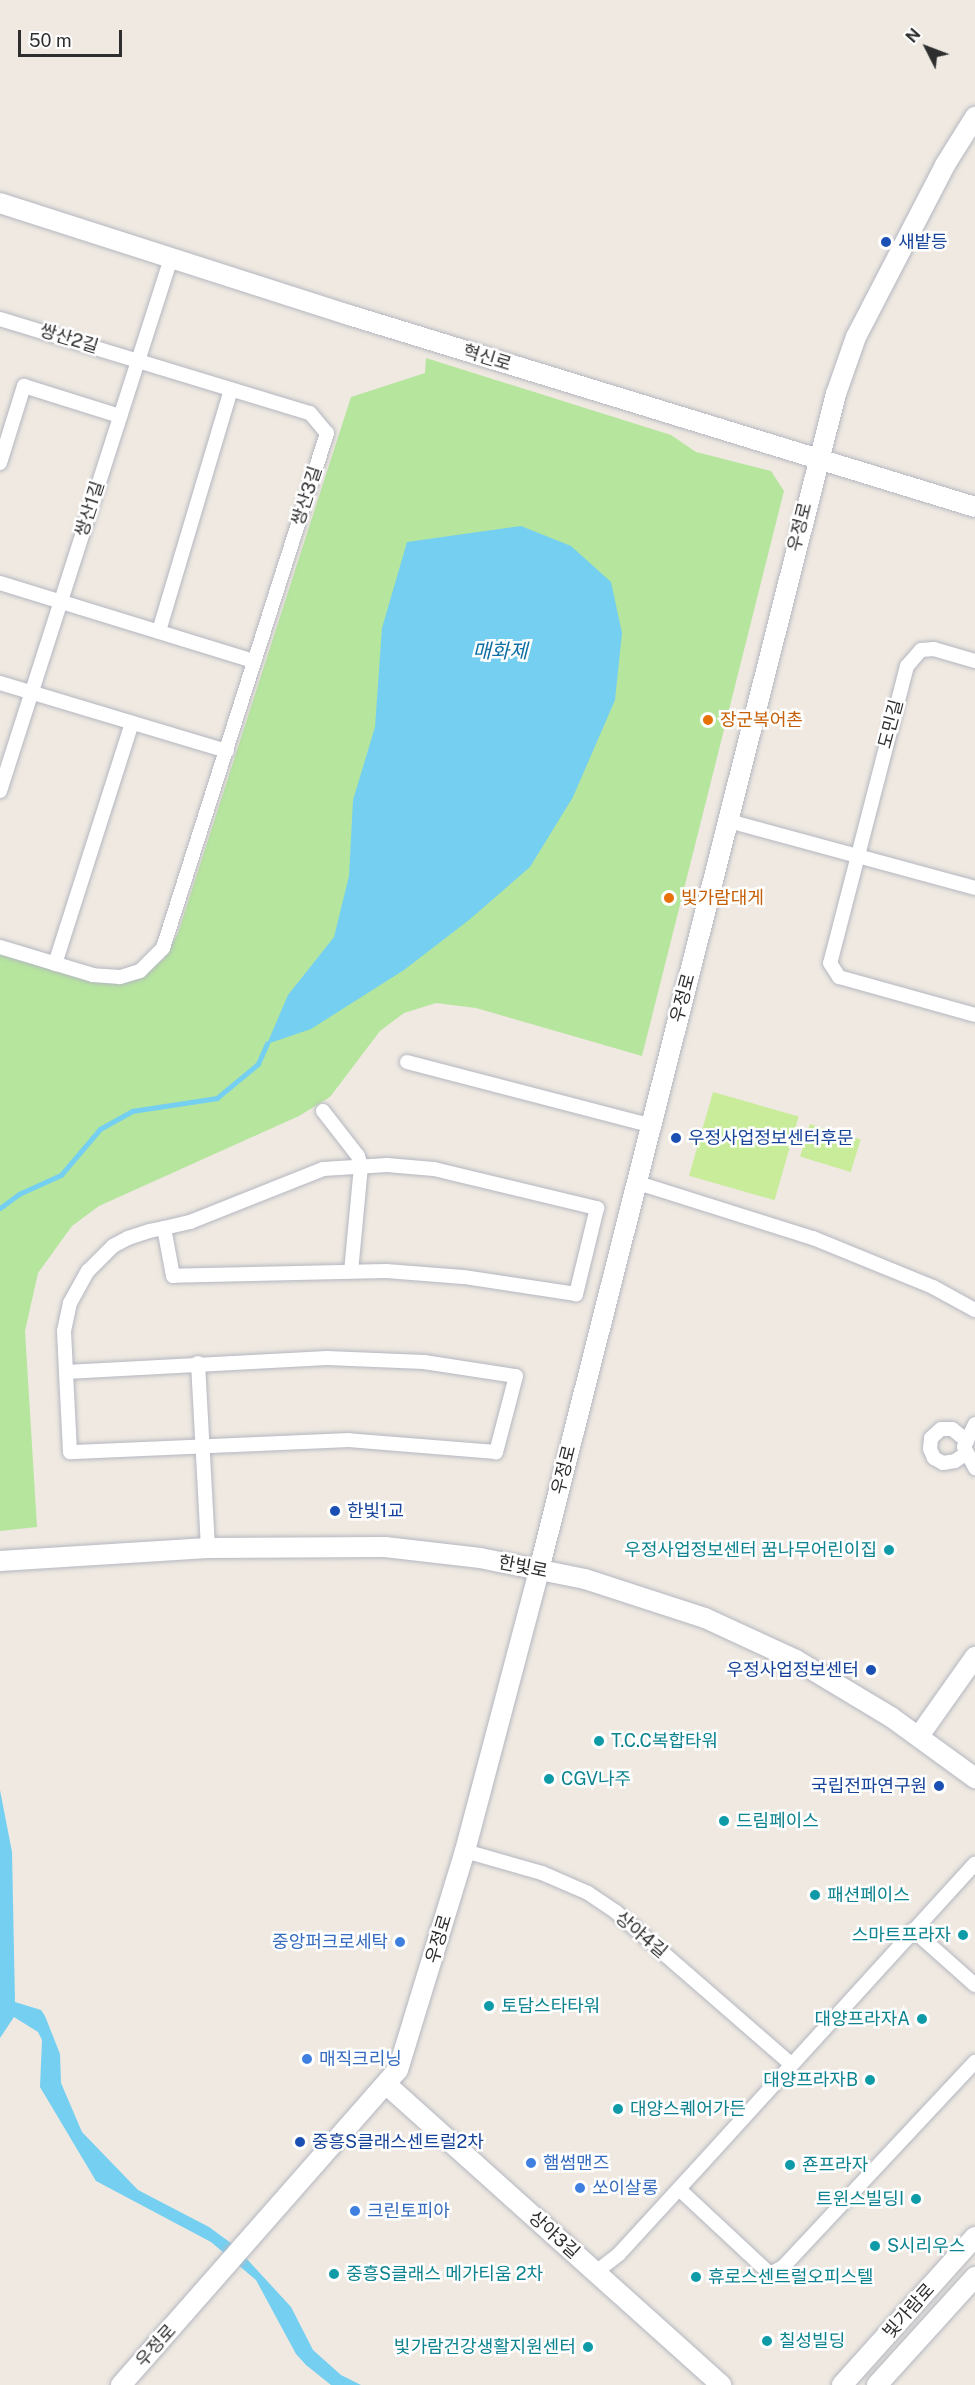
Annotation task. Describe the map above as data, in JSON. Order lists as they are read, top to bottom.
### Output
{
  "streets": {
    "street": [
      "쌍산2길",
      "혁신로",
      "쌍산3길",
      "쌍산1길",
      "우정로",
      "도민길",
      "한빛로",
      "상야4길",
      "상야3길",
      "빛가람로"
    ]
  },
  "crossings": [
    ["쌍산2길", "쌍산3길"],
    ["쌍산2길", "쌍산1길"],
    ["혁신로", "쌍산1길"],
    ["혁신로", "우정로"],
    ["쌍산3길", "쌍산1길"],
    ["우정로", "한빛로"],
    ["우정로", "상야4길"],
    ["우정로", "상야3길"]
  ],
  "water": ["매화제"],
  "places": [
    "새밭등",
    "장군복어촌",
    "빛가람대게",
    "우정사업정보센터후문",
    "한빛1교",
    "우정사업정보센터 꿈나무어린이집",
    "우정사업정보센터",
    "T.C.C복합타워",
    "CGV나주",
    "국립전파연구원",
    "드림페이스",
    "패션페이스",
    "스마트프라자",
    "중앙퍼크로세탁",
    "토담스타타워",
    "대양프라자A",
    "매직크리닝",
    "대양프라자B",
    "대양스퀘어가든",
    "중흥S클래스센트럴2차",
    "햄썸맨즈",
    "죤프라자",
    "쏘이살롱",
    "트윈스빌딩I",
    "크린토피아",
    "S시리우스",
    "중흥S클래스 메가티움 2차",
    "휴로스센트럴오피스텔",
    "칠성빌딩",
    "빛가람건강생활지원센터"
  ],
  "scale_bar": "50 m",
  "north": "top left"
}
